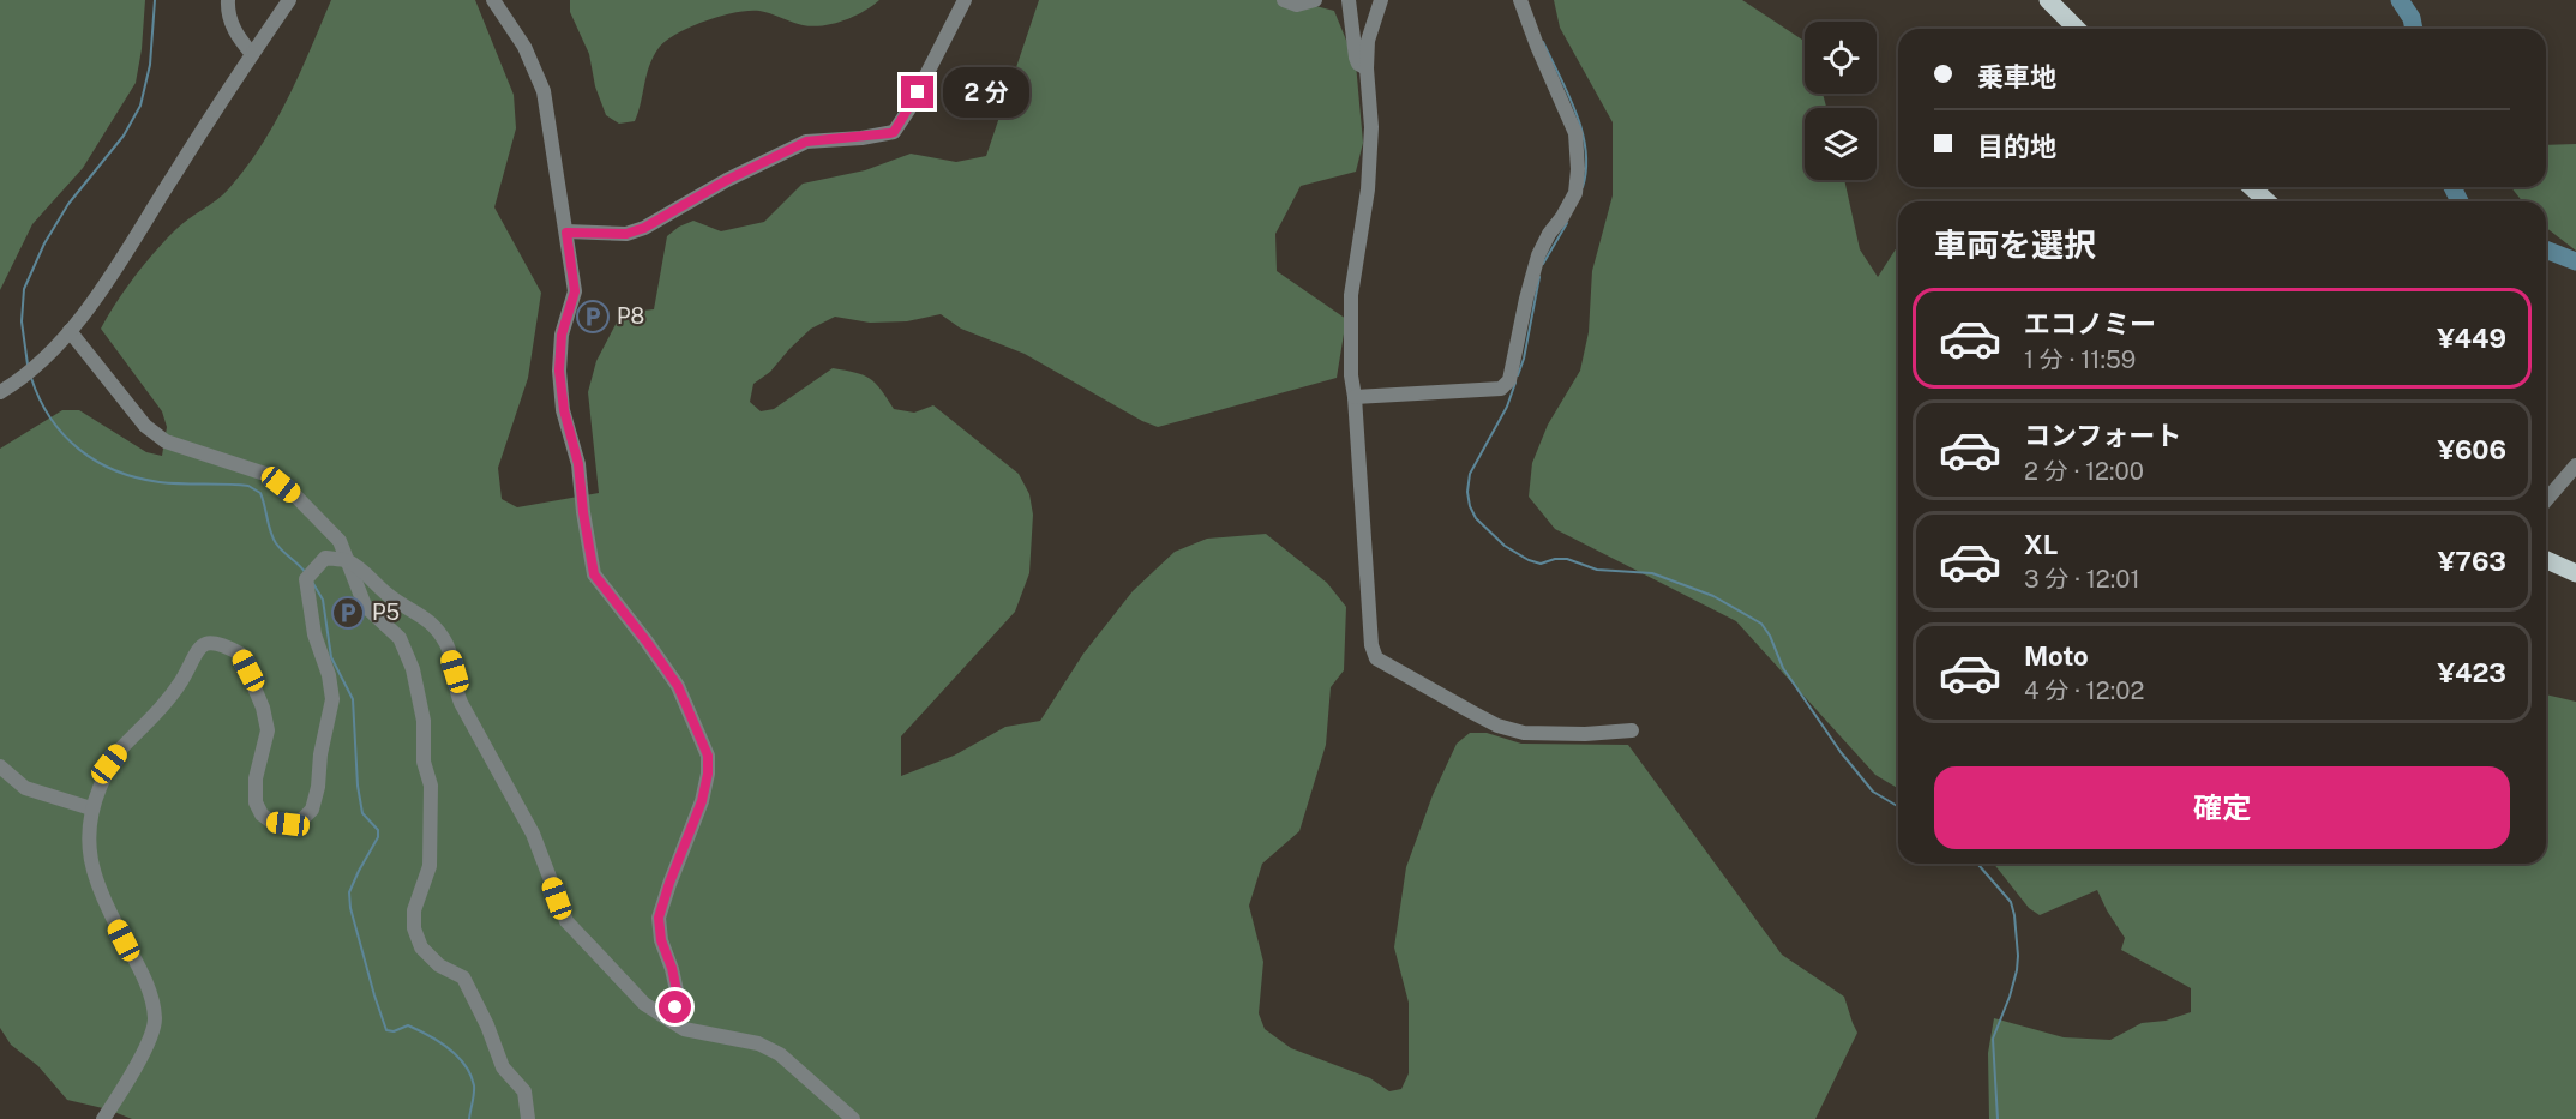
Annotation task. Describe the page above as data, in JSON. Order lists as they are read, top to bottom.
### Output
{
  "places": {
    "parking": ["P8", "P5"]
  },
  "page": {
    "banner": ["乗車地", "目的地"],
    "bubble": "2 分",
    "heading": "車両を選択",
    "list": [
      {
        "name": "エコノミー",
        "note": "1 分 · 11:59",
        "value": "¥449"
      },
      {
        "name": "コンフォート",
        "note": "2 分 · 12:00",
        "value": "¥606"
      },
      {
        "name": "XL",
        "note": "3 分 · 12:01",
        "value": "¥763"
      },
      {
        "name": "Moto",
        "note": "4 分 · 12:02",
        "value": "¥423"
      }
    ],
    "buttons": "確定"
  }
}
